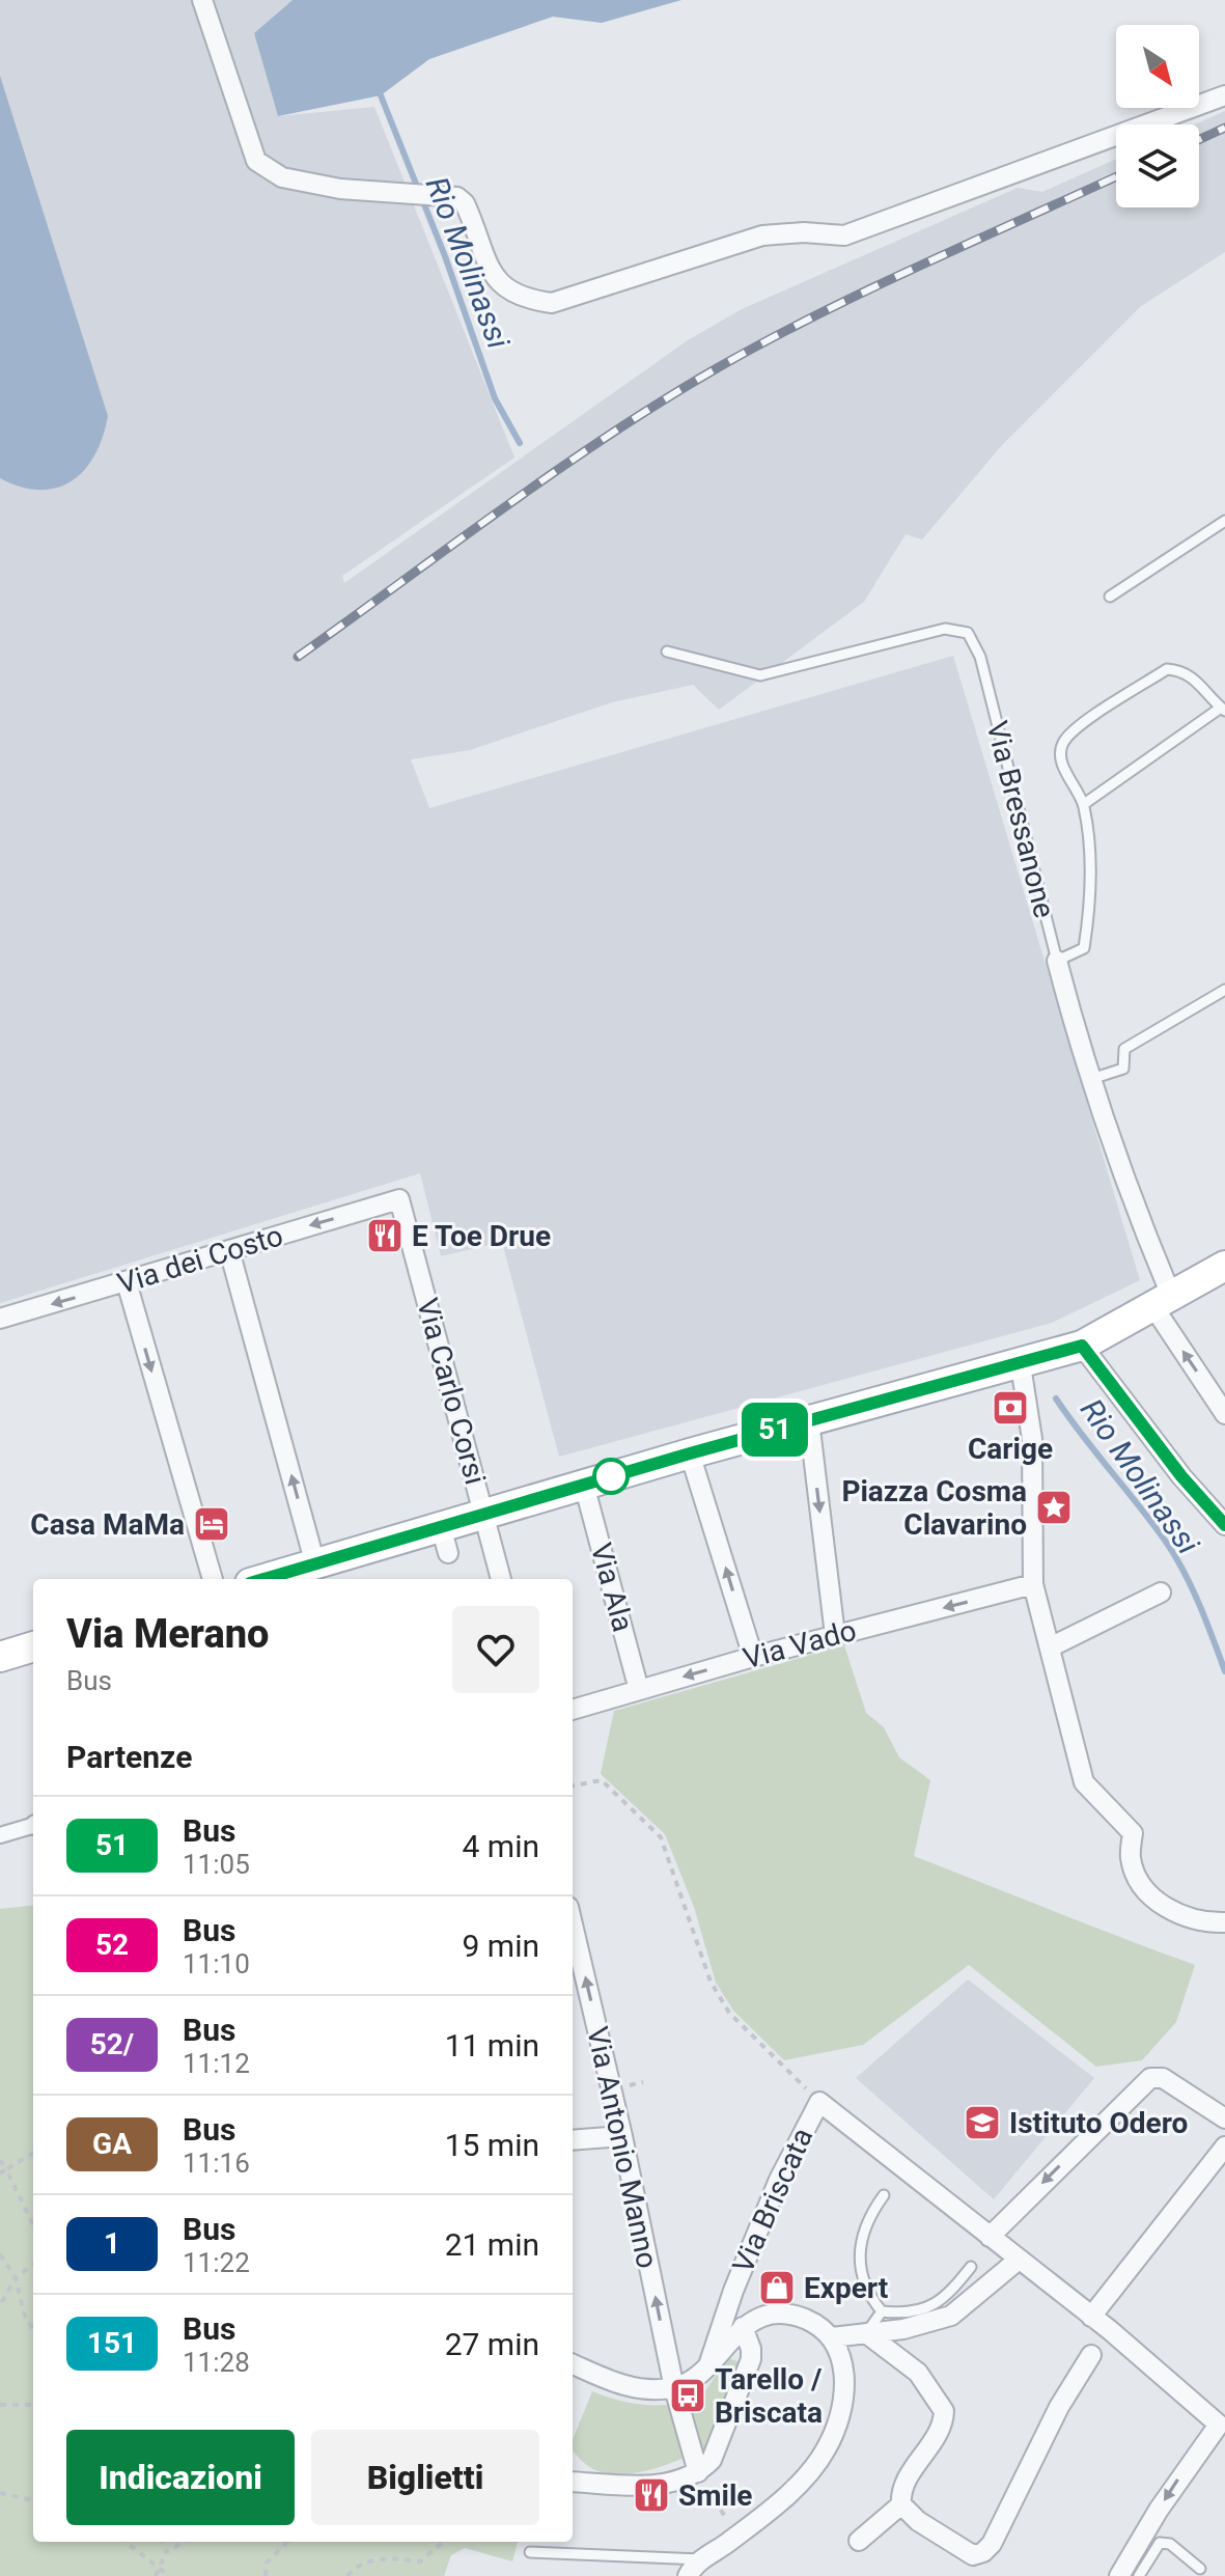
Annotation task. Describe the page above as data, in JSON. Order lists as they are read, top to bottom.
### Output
{
  "streets": {
    "street": [
      "Via Bressanone",
      "Via dei Costo",
      "Via Carlo Corsi",
      "Via Ala",
      "Via Vado",
      "Via Antonio Manno",
      "Via Briscata"
    ]
  },
  "crossings": [
    ["Via dei Costo", "Via Carlo Corsi"],
    ["Via Ala", "Via Vado"]
  ],
  "one_way": ["Via dei Costo", "Via Vado", "Via Antonio Manno"],
  "water": ["Rio Molinassi"],
  "places": {
    "restaurant": ["E Toe Drue", "Smile"],
    "bank": ["Carige"],
    "place": ["Piazza Cosma Clavarino"],
    "hotel": ["Casa MaMa"],
    "school or university": ["Istituto Odero"],
    "shop": ["Expert"],
    "bus stop": ["Tarello / Briscata"]
  },
  "lines": ["bus line 51"],
  "north": "bottom right",
  "page": {
    "on_map": "51",
    "heading": [
      ["Via Merano", "Bus"],
      "Partenze"
    ],
    "list": [
      {
        "mark": "51",
        "name": "Bus",
        "note": "11:05",
        "value": "4 min"
      },
      {
        "mark": "52",
        "name": "Bus",
        "note": "11:10",
        "value": "9 min"
      },
      {
        "mark": "52/",
        "name": "Bus",
        "note": "11:12",
        "value": "11 min"
      },
      {
        "mark": "GA",
        "name": "Bus",
        "note": "11:16",
        "value": "15 min"
      },
      {
        "mark": "1",
        "name": "Bus",
        "note": "11:22",
        "value": "21 min"
      },
      {
        "mark": "151",
        "name": "Bus",
        "note": "11:28",
        "value": "27 min"
      }
    ],
    "buttons": ["Indicazioni", "Biglietti"]
  }
}
